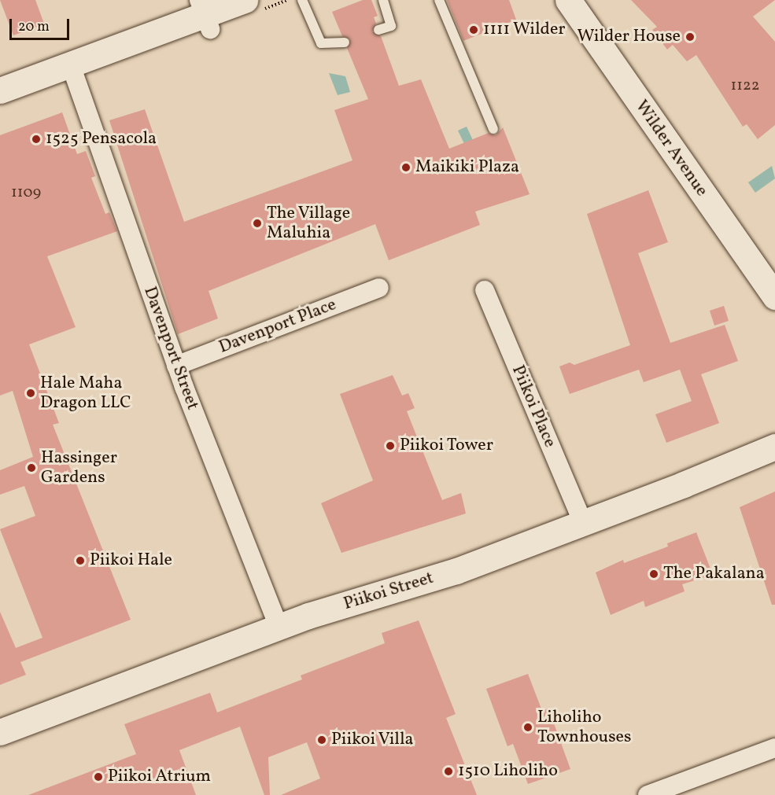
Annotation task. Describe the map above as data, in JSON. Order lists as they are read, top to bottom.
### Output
{
  "streets": {
    "main road": ["Wilder Avenue", "Piikoi Street"],
    "street": ["Davenport Place", "Davenport Street", "Piikoi Place"]
  },
  "crossings": [
    ["Davenport Place", "Davenport Street"],
    ["Davenport Street", "Piikoi Street"],
    ["Piikoi Place", "Piikoi Street"]
  ],
  "places": [
    "1111 Wilder",
    "Wilder House",
    "1525 Pensacola",
    "Maikiki Plaza",
    "The Village Maluhia",
    "Hale Maha Dragon LLC",
    "Piikoi Tower",
    "Hassinger Gardens",
    "Piikoi Hale",
    "The Pakalana",
    "Liholiho Townhouses",
    "Piikoi Villa",
    "1510 Liholiho",
    "Piikoi Atrium"
  ],
  "house_numbers": ["1122", "1109"],
  "scale_bar": "20 m"
}
